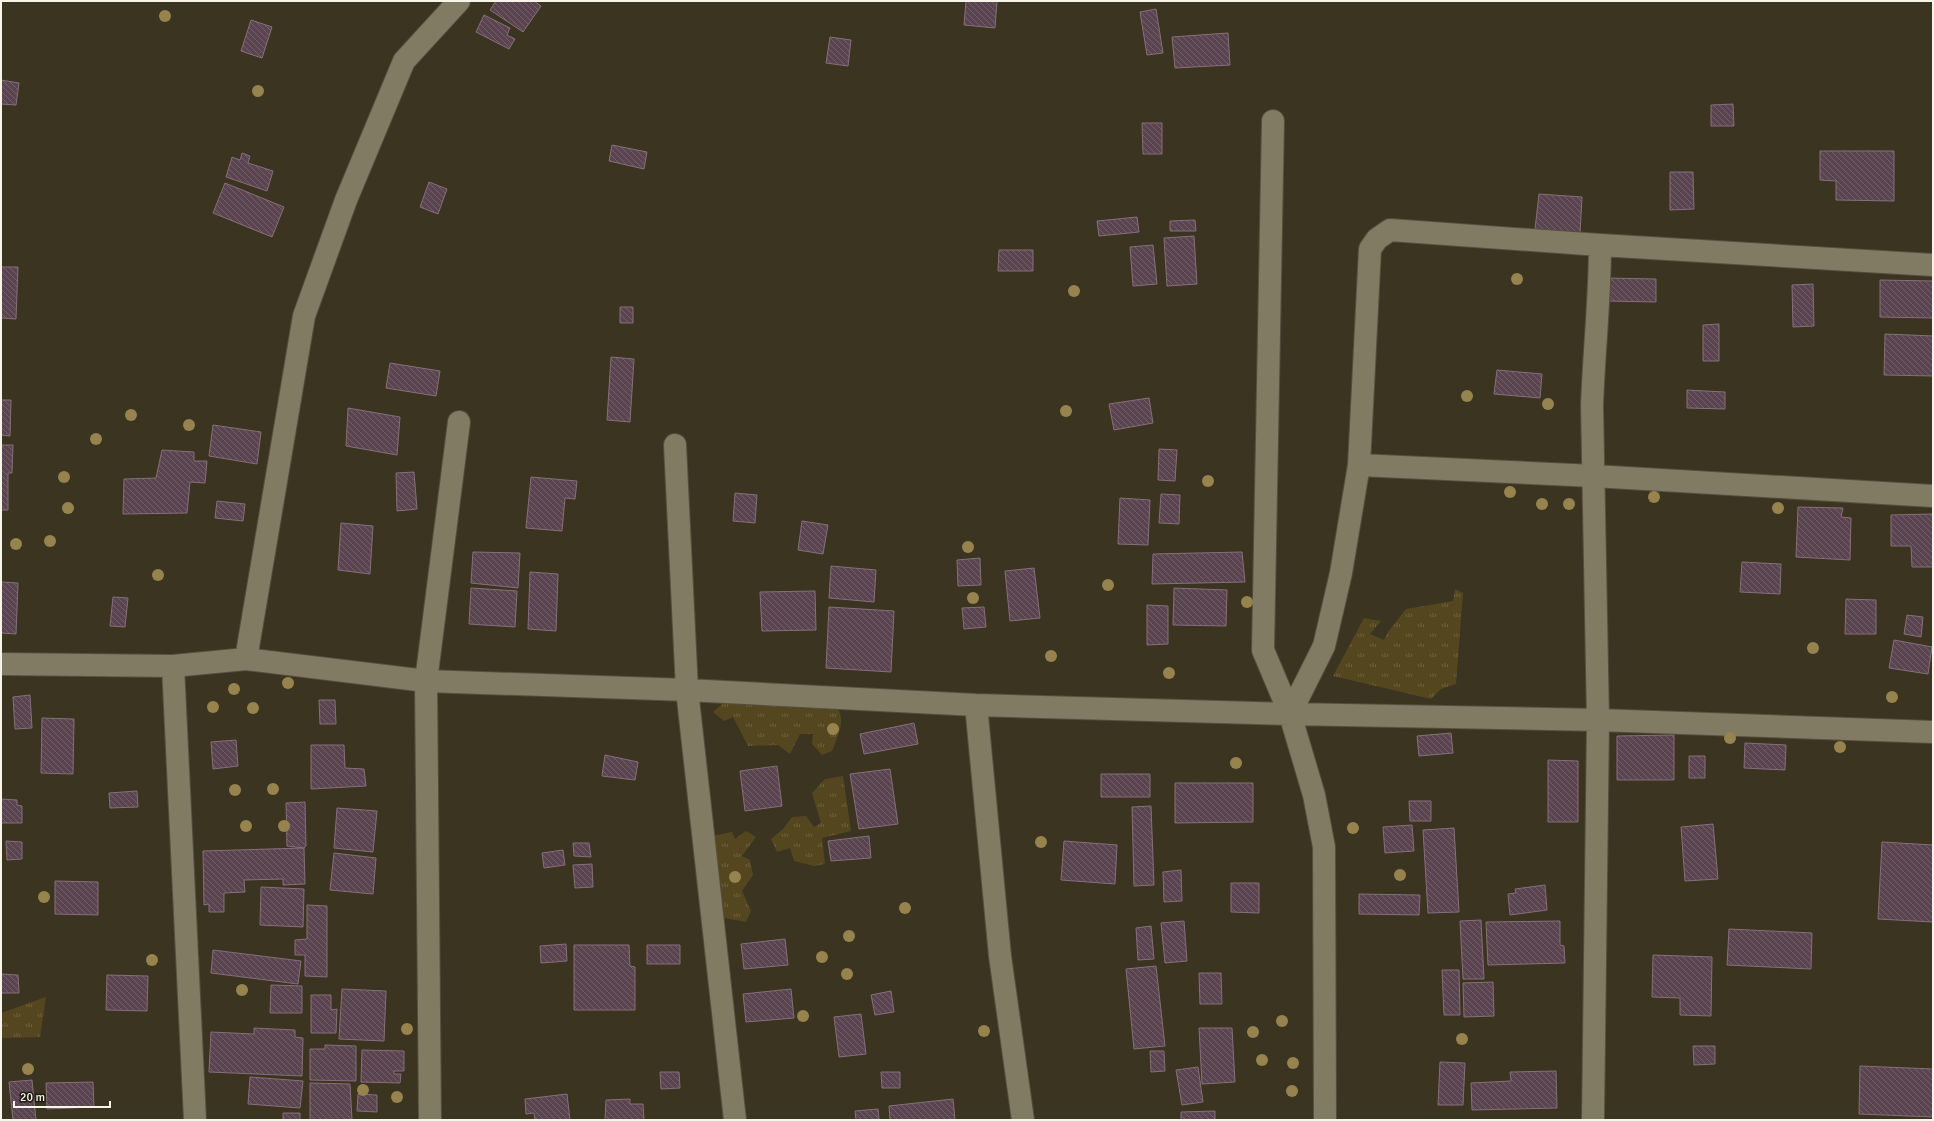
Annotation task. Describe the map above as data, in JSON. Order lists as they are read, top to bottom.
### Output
{
  "scale_bar": "20 m"
}
